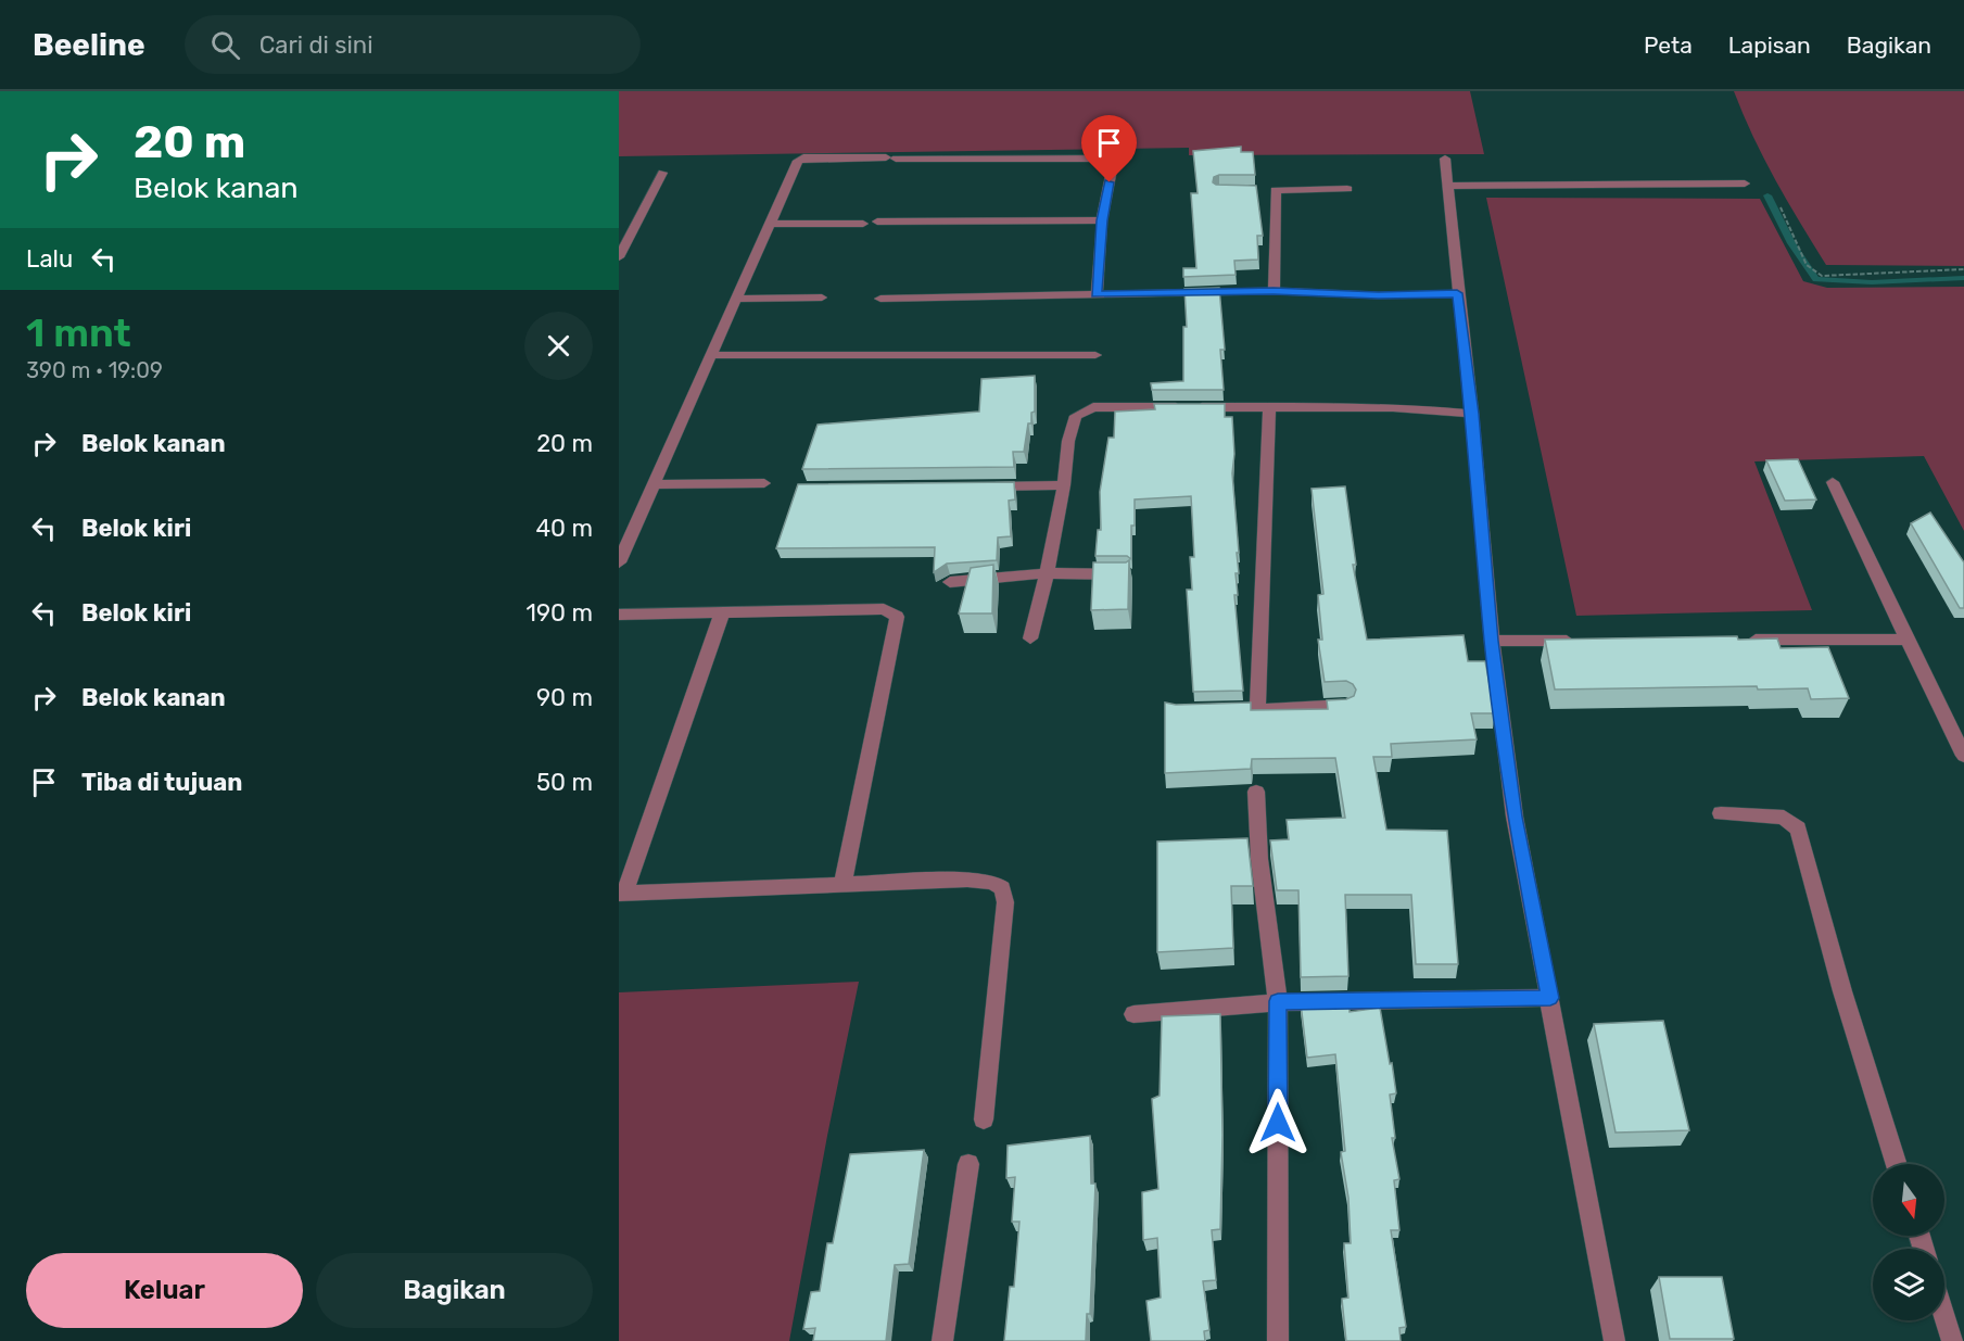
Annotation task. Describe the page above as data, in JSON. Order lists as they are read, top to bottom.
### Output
{
  "north": "bottom",
  "page": {
    "header": "Beeline",
    "search": "Cari di sini",
    "nav": ["Peta", "Lapisan", "Bagikan"],
    "turn": ["20 m", "Belok kanan"],
    "then": "Lalu",
    "heading": ["1 mnt", "390 m · 19:09"],
    "list": [
      {
        "name": "Belok kanan",
        "value": "20 m"
      },
      {
        "name": "Belok kiri",
        "value": "40 m"
      },
      {
        "name": "Belok kiri",
        "value": "190 m"
      },
      {
        "name": "Belok kanan",
        "value": "90 m"
      },
      {
        "name": "Tiba di tujuan",
        "value": "50 m"
      }
    ],
    "buttons": ["Keluar", "Bagikan"]
  }
}
